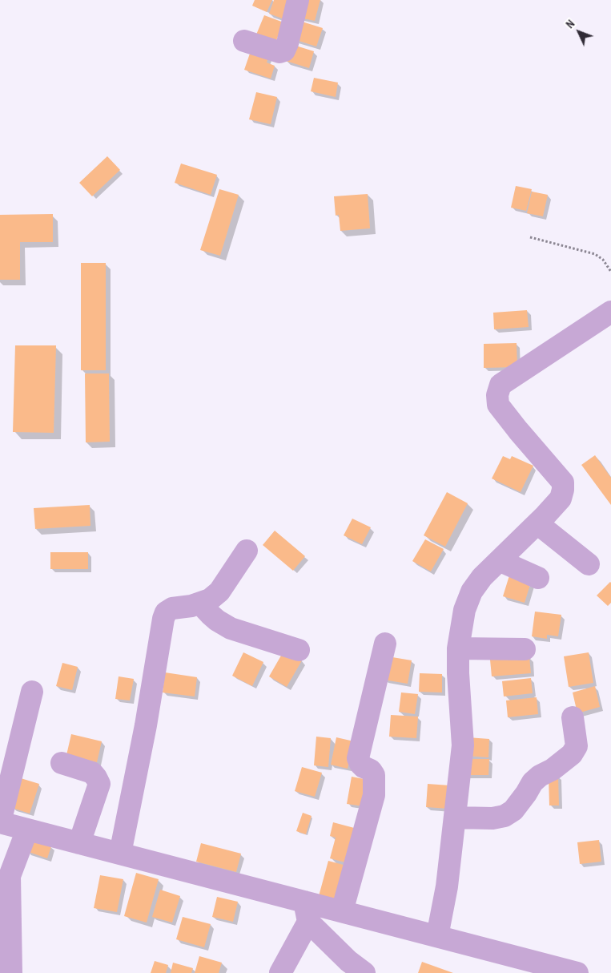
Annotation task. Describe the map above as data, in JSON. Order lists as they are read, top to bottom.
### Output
{
  "north": "top left"
}
